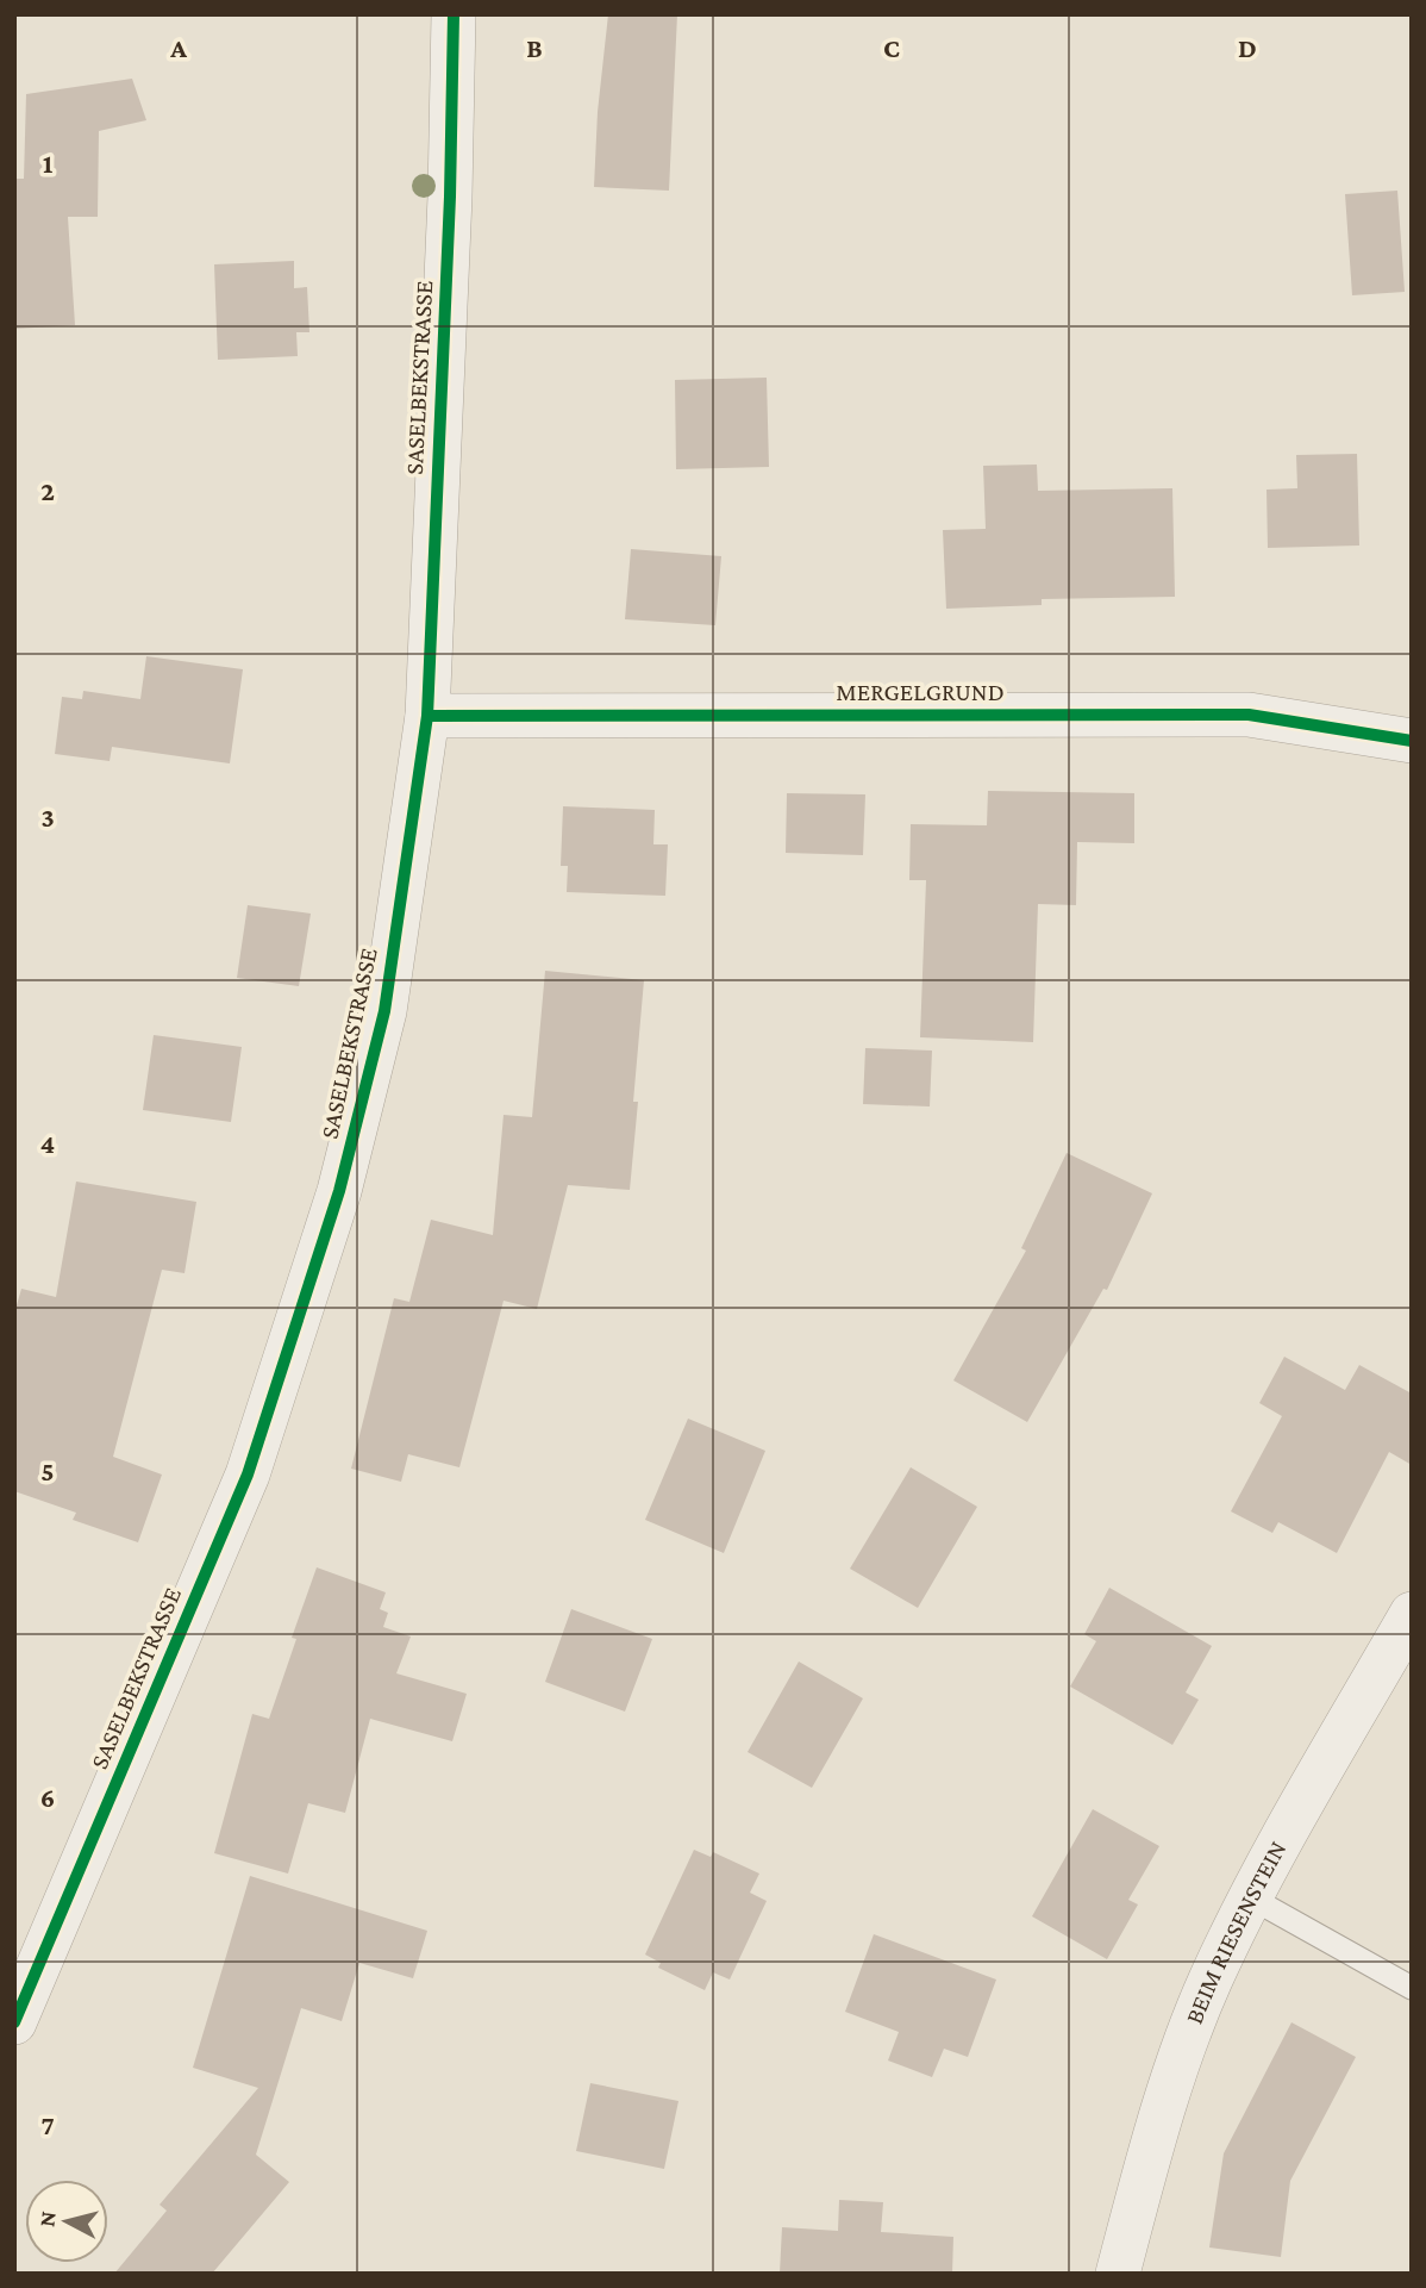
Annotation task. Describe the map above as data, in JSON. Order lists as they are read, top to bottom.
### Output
{
  "streets": {
    "street": ["SASELBEKSTRASSE", "MERGELGRUND", "BEIM RIESENSTEIN"]
  },
  "crossings": [
    ["SASELBEKSTRASSE", "MERGELGRUND"]
  ],
  "north": "left",
  "grid": {
    "columns": [
      "A",
      "B",
      "C",
      "D"
    ],
    "rows": [
      "1",
      "2",
      "3",
      "4",
      "5",
      "6",
      "7"
    ]
  }
}
